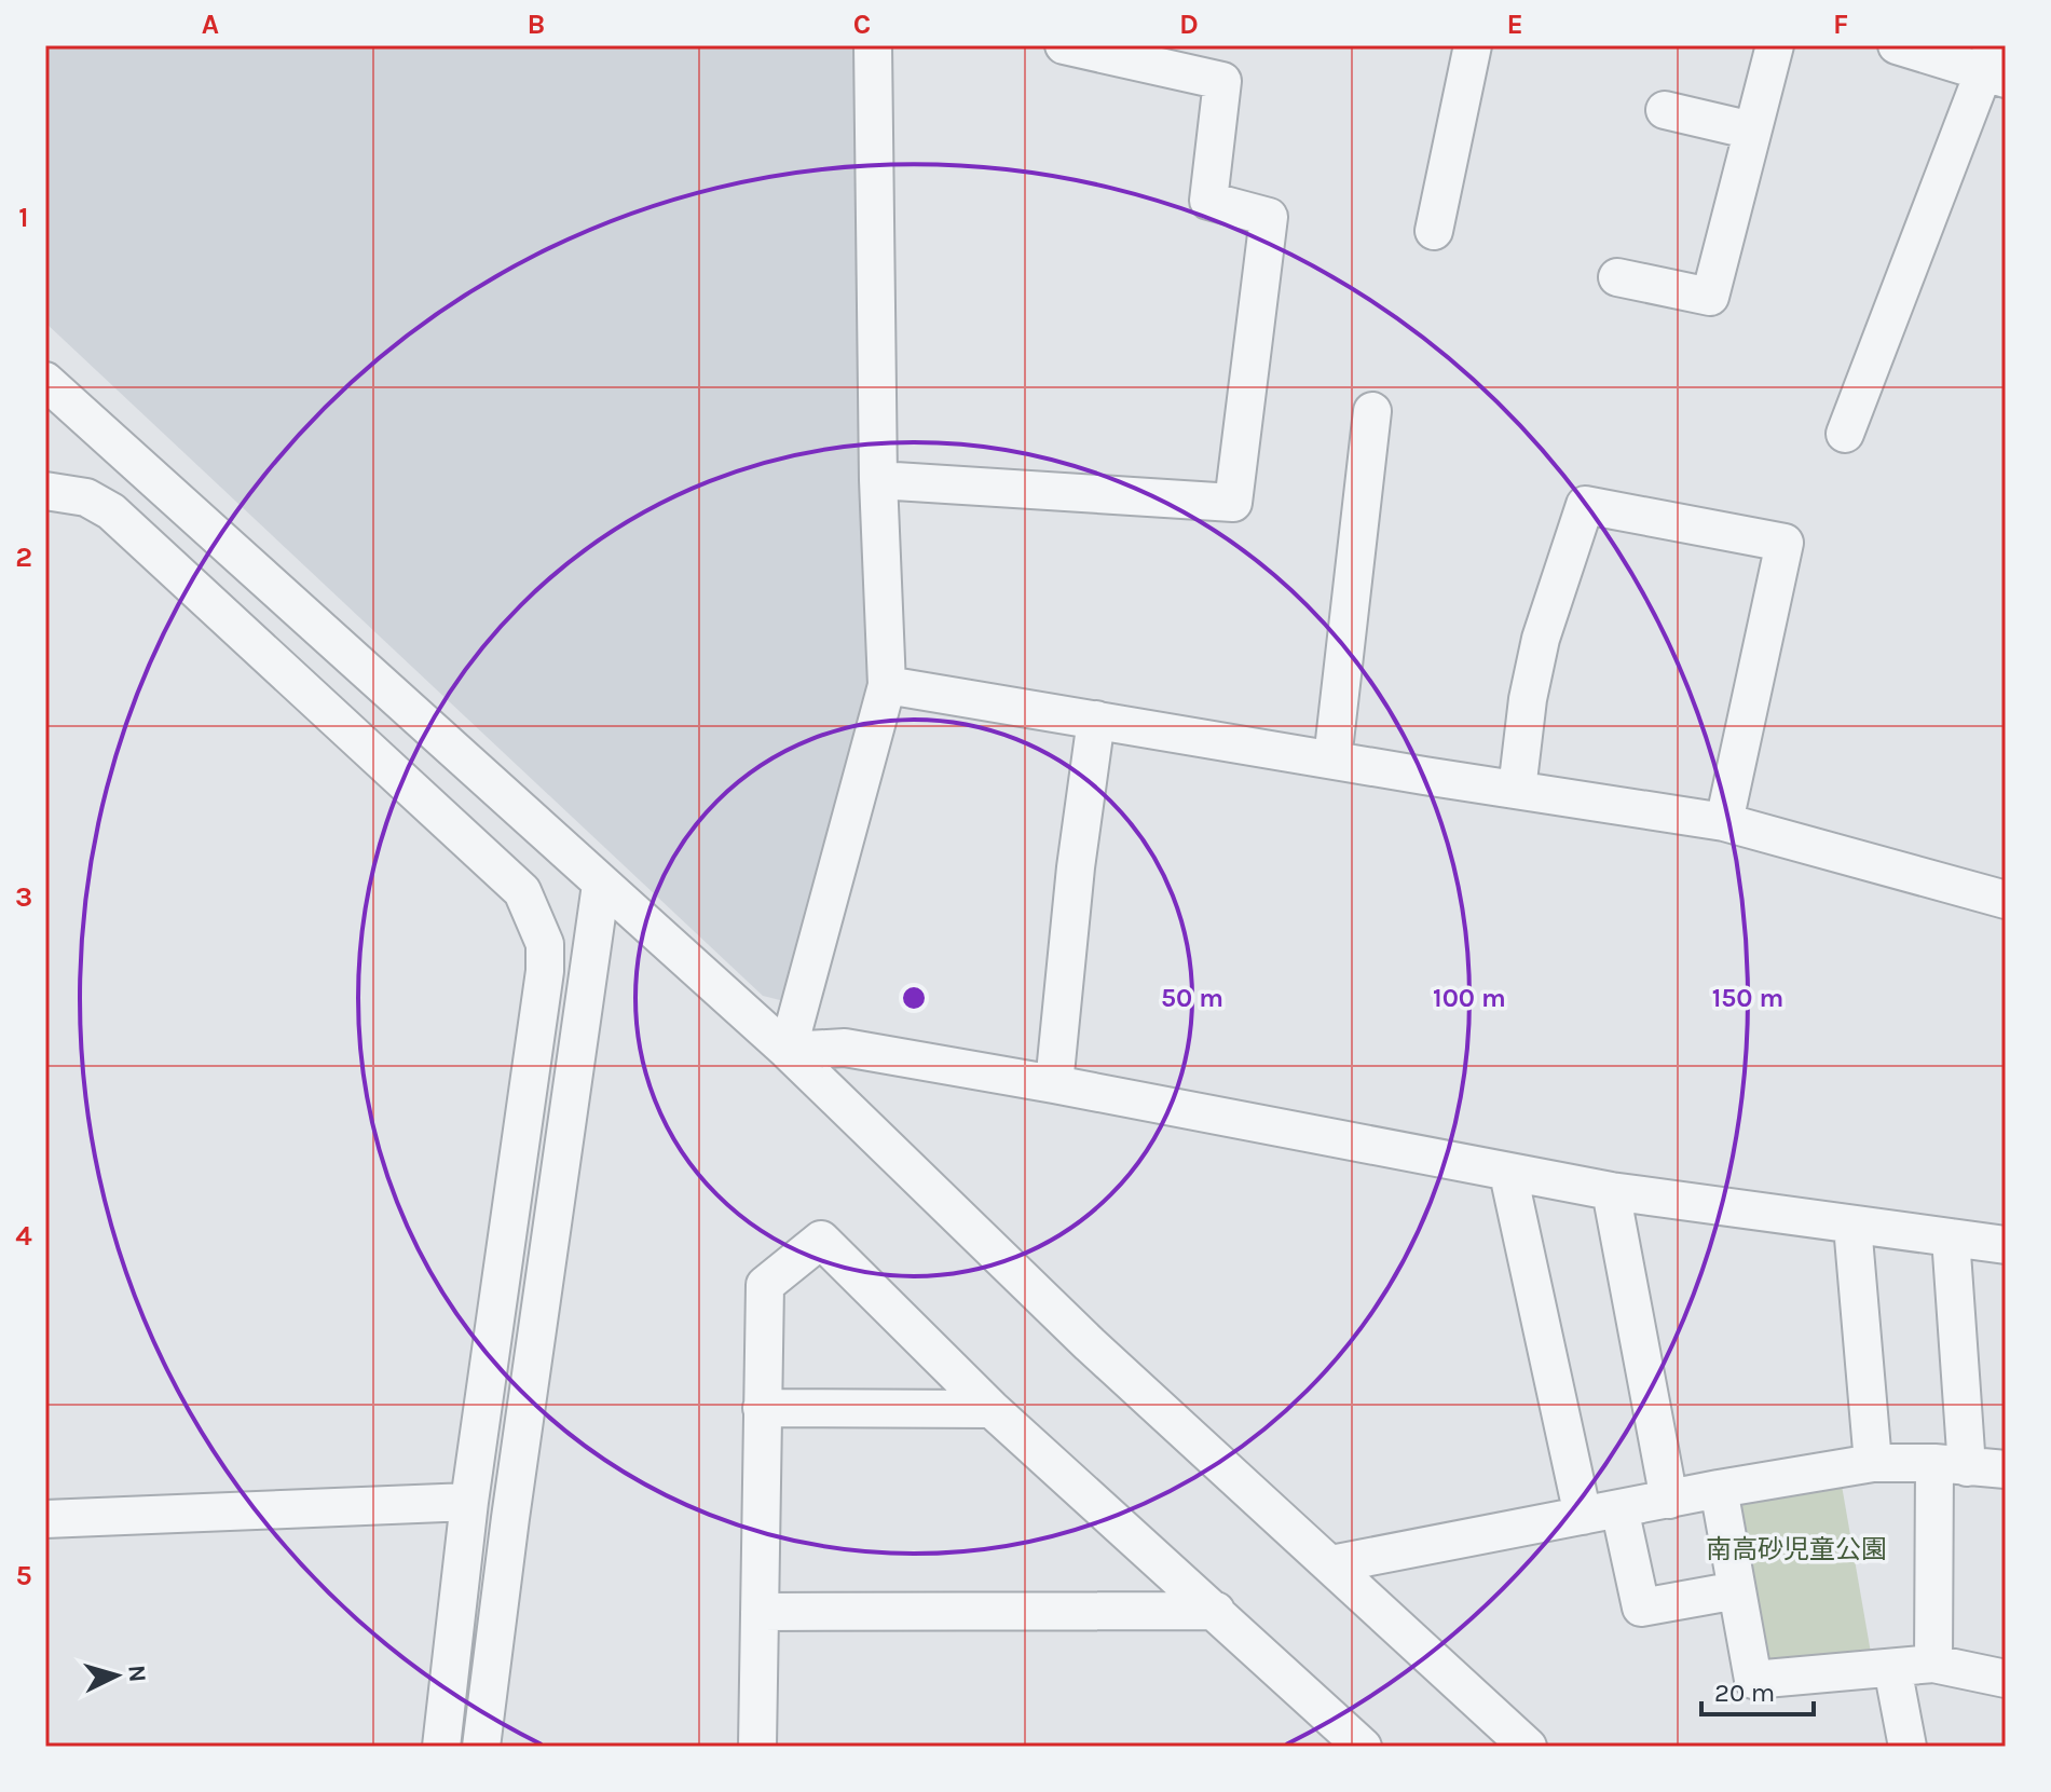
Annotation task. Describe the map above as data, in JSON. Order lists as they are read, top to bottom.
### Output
{
  "parks": ["南高砂児童公園"],
  "scale_bar": "20 m",
  "north": "right",
  "grid": {
    "columns": [
      "A",
      "B",
      "C",
      "D",
      "E",
      "F"
    ],
    "rows": [
      "1",
      "2",
      "3",
      "4",
      "5"
    ]
  },
  "rings": ["50 m", "100 m", "150 m"]
}
